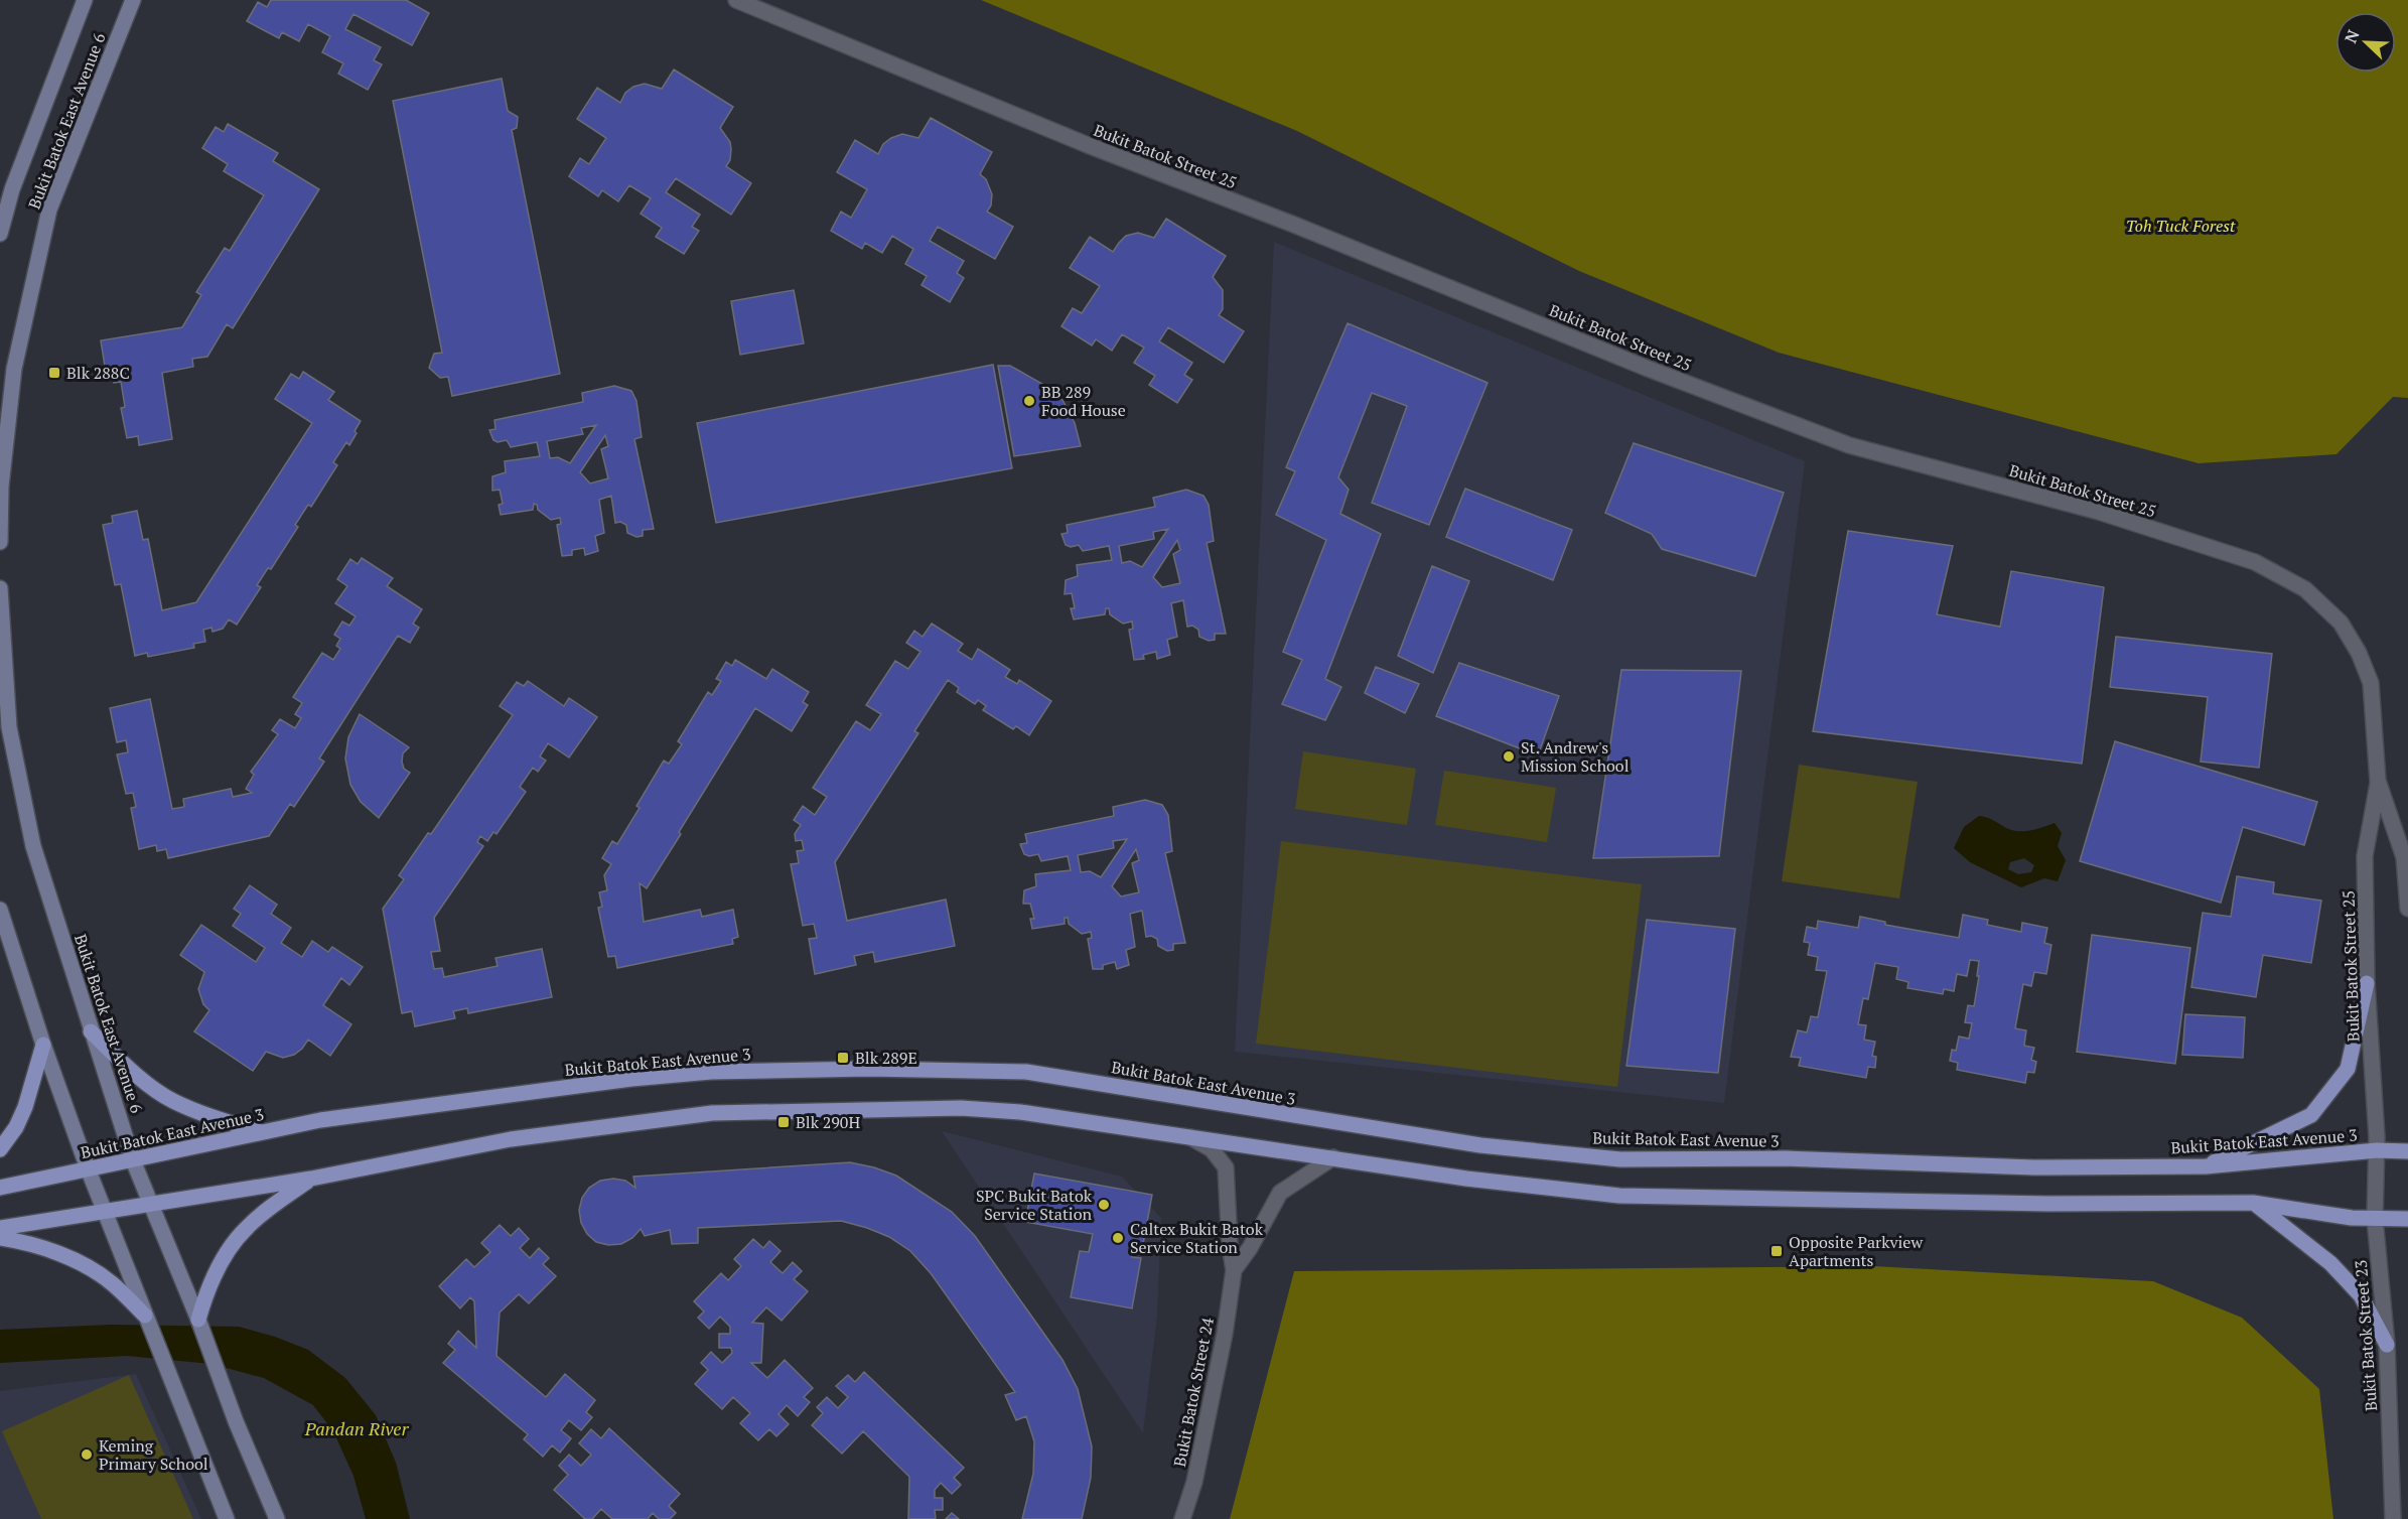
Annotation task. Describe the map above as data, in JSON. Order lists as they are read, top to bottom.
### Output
{
  "streets": {
    "main road": ["Bukit Batok East Avenue 6", "Bukit Batok East Avenue 3"],
    "street": ["Bukit Batok Street 25", "Bukit Batok Street 23", "Bukit Batok Street 24"]
  },
  "crossings": [
    ["Bukit Batok East Avenue 6", "Bukit Batok East Avenue 3"],
    ["Bukit Batok Street 25", "Bukit Batok East Avenue 3"],
    ["Bukit Batok Street 25", "Bukit Batok Street 23"],
    ["Bukit Batok East Avenue 3", "Bukit Batok Street 23"]
  ],
  "water": ["Pandan River"],
  "parks": ["Toh Tuck Forest"],
  "places": {
    "transit": [
      "Blk 288C",
      "Blk 289E",
      "Blk 290H",
      "Opposite Parkview Apartments"
    ],
    "other": [
      "BB 289 Food House",
      "St. Andrew's Mission School",
      "SPC Bukit Batok Service Station",
      "Caltex Bukit Batok Service Station",
      "Keming Primary School"
    ]
  },
  "north": "top left"
}
